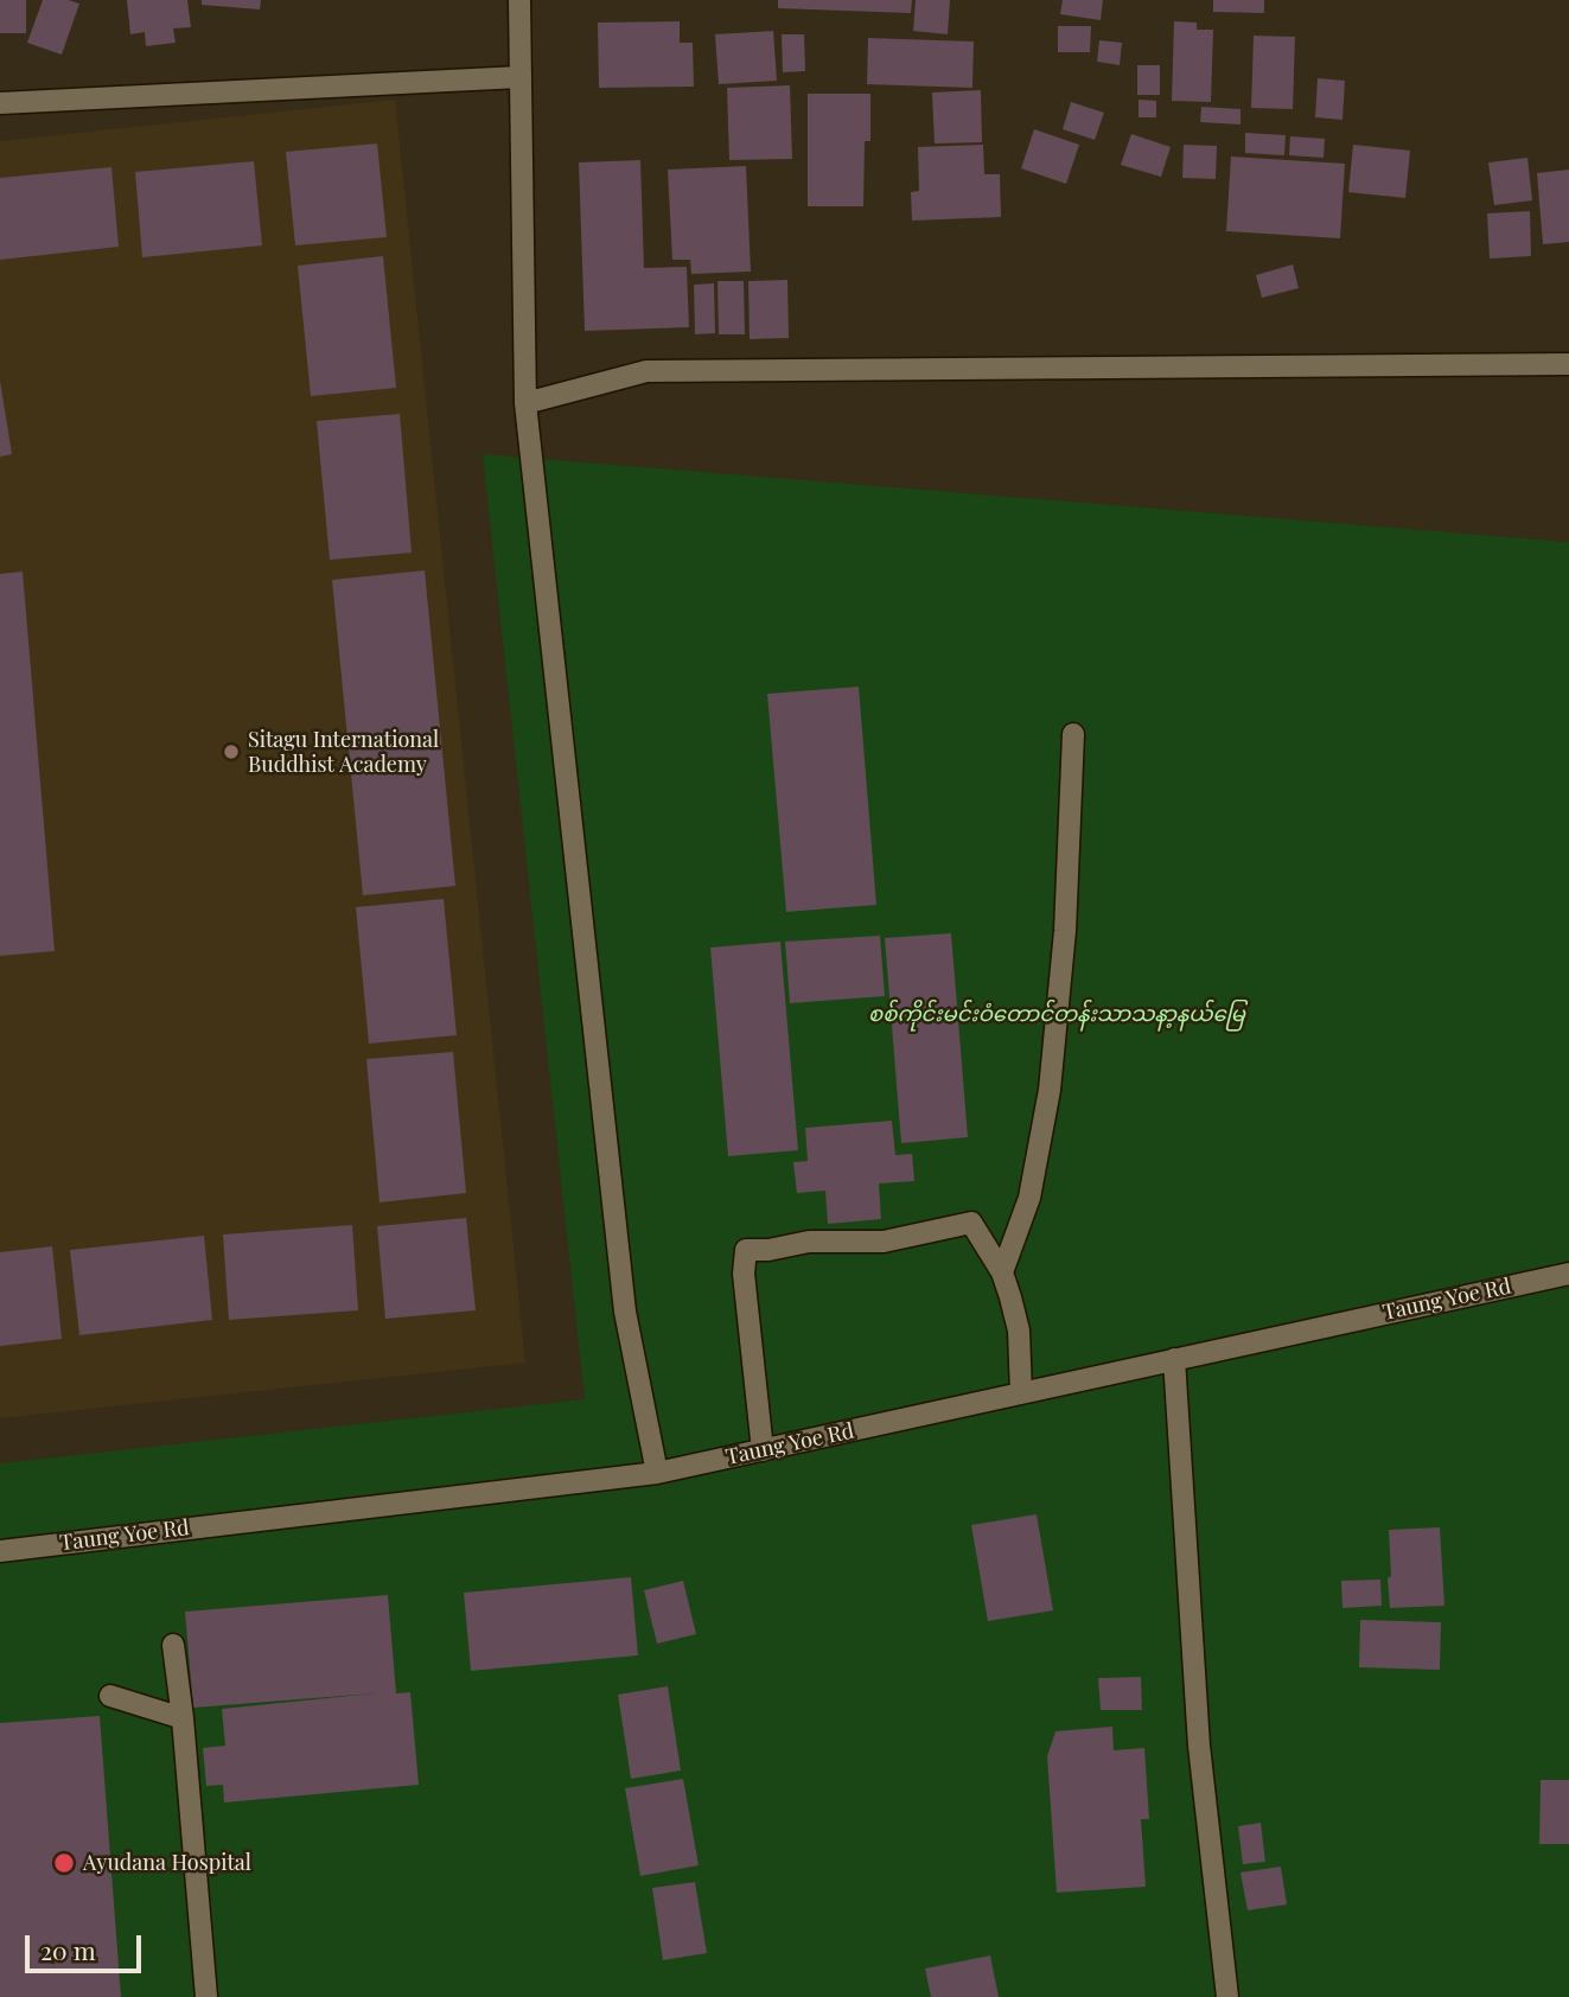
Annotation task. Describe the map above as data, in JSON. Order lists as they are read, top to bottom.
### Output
{
  "streets": {
    "street": ["Taung Yoe Rd"]
  },
  "parks": ["စစ်ကိုင်းမင်းဝံတောင်တန်းသာသနာ့နယ်မြေ"],
  "places": ["Sitagu International Buddhist Academy", "Ayudana Hospital"],
  "scale_bar": "20 m"
}
